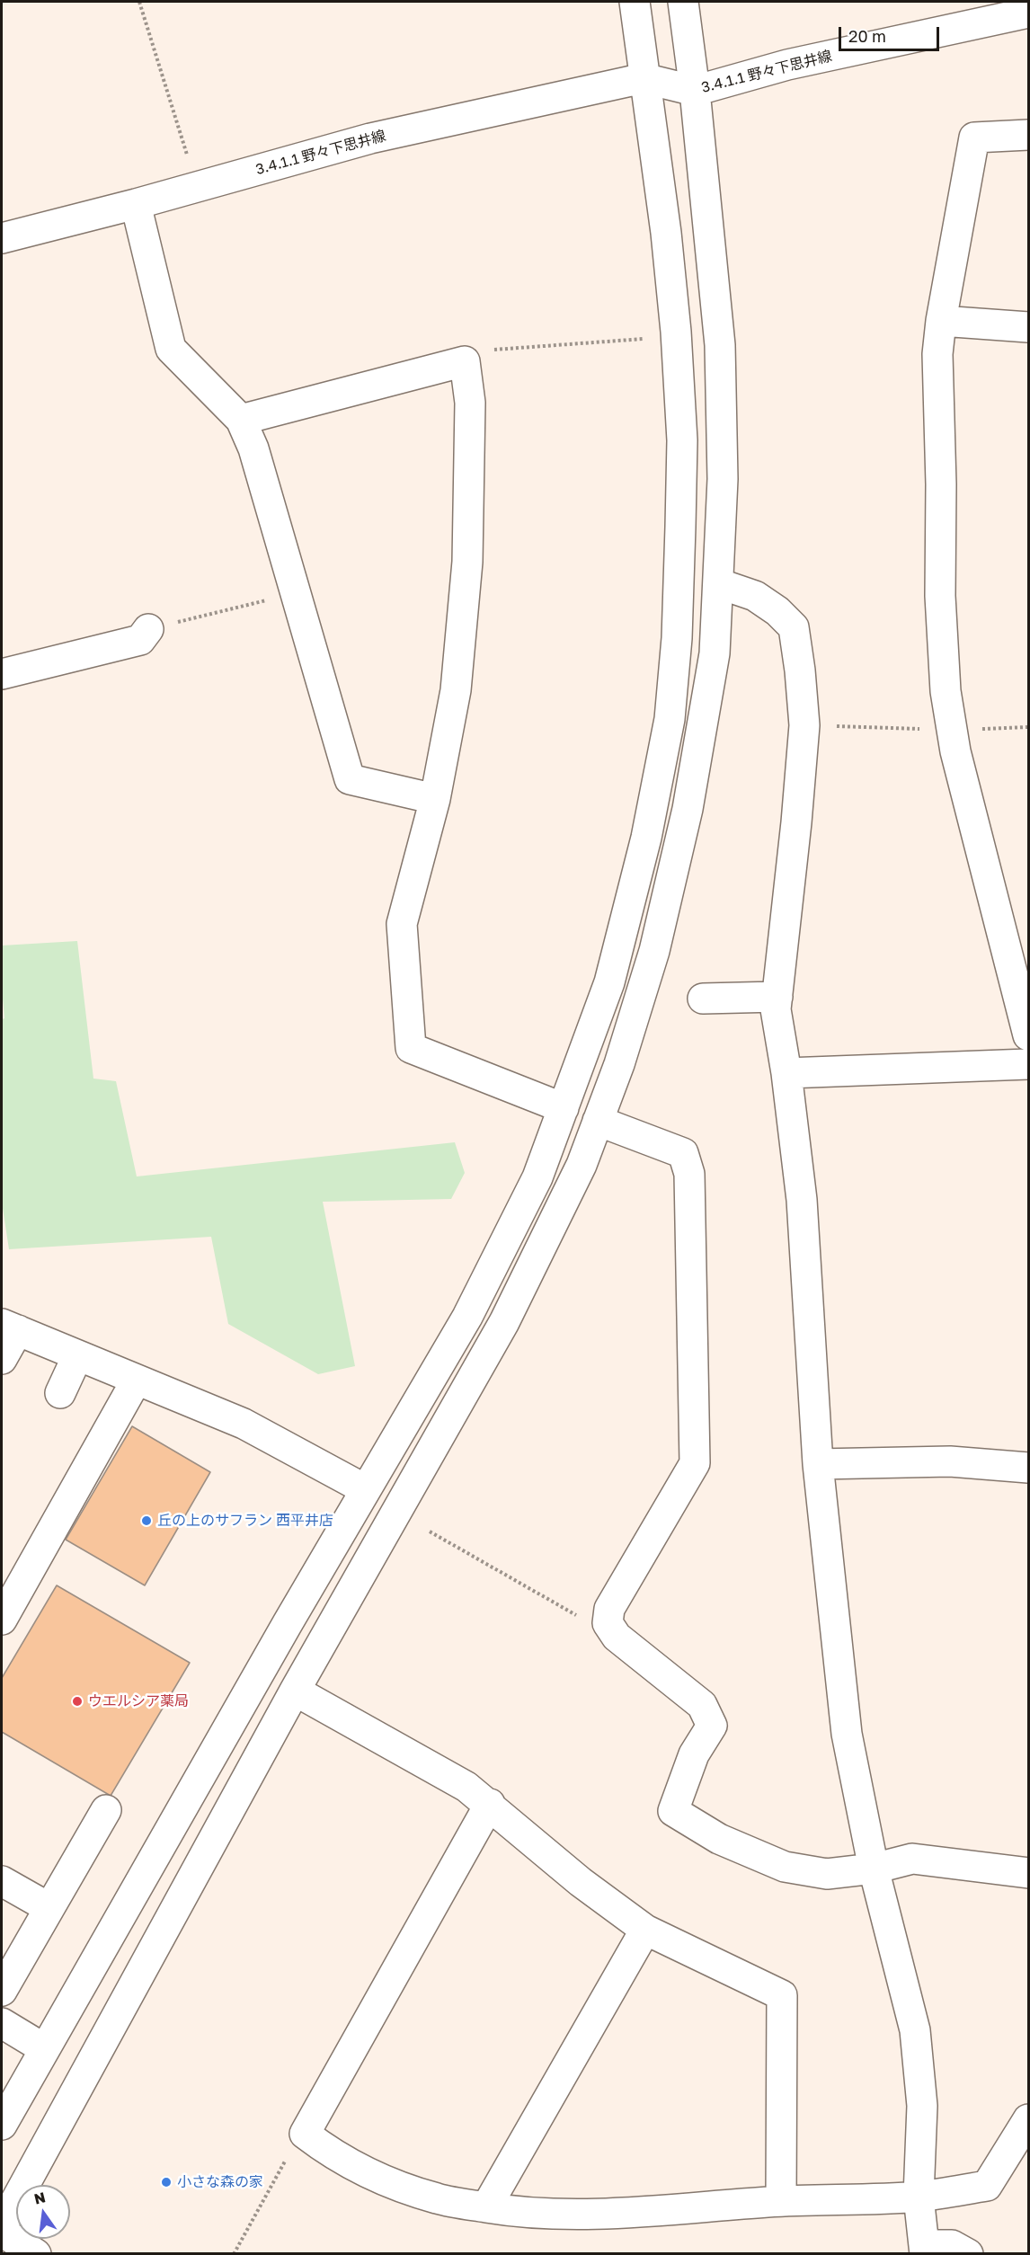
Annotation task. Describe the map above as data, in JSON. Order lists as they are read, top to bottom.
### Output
{
  "streets": {
    "street": ["3.4.1.1 野々下思井線"]
  },
  "places": ["丘の上のサフラン 西平井店", "ウエルシア薬局", "小さな森の家"],
  "scale_bar": "20 m",
  "north": "top"
}
